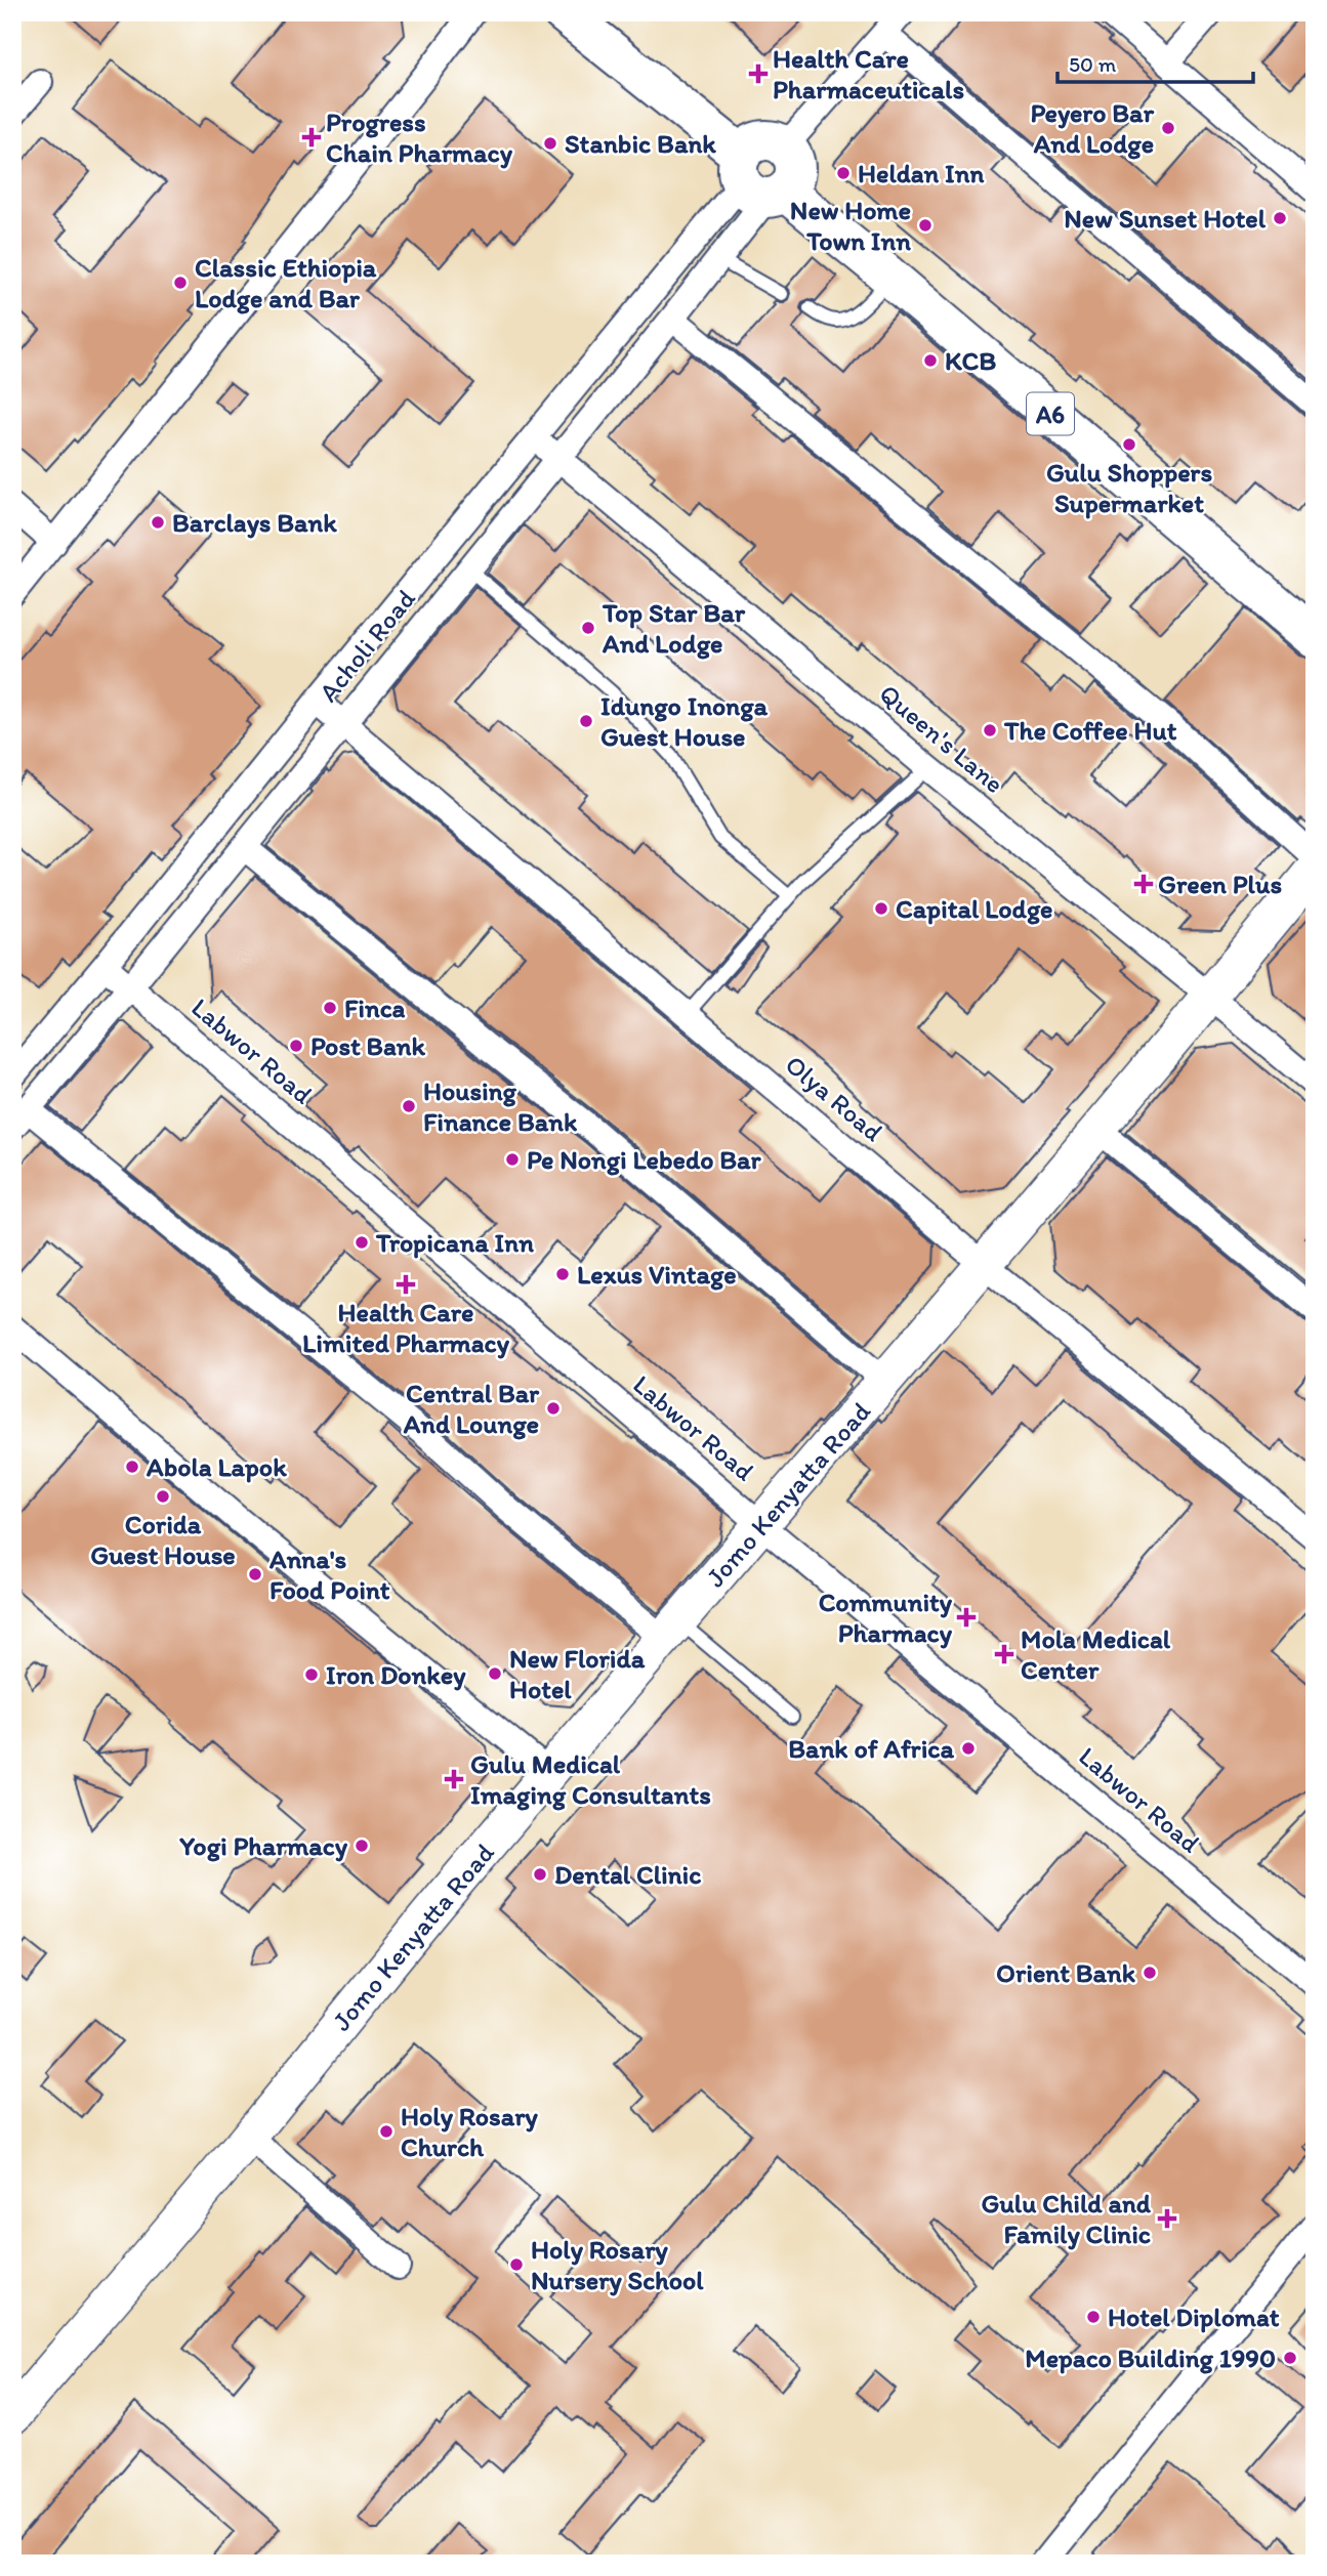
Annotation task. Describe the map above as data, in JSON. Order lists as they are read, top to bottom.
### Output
{
  "streets": {
    "main road": ["A6", "Jomo Kenyatta Road"],
    "street": [
      "Acholi Road",
      "Queen's Lane",
      "Labwor Road",
      "Olya Road"
    ]
  },
  "crossings": [
    ["A6", "Acholi Road"],
    ["Acholi Road", "Queen's Lane"],
    ["Acholi Road", "Labwor Road"],
    ["Acholi Road", "Olya Road"],
    ["Queen's Lane", "Jomo Kenyatta Road"],
    ["Labwor Road", "Jomo Kenyatta Road"],
    ["Olya Road", "Jomo Kenyatta Road"]
  ],
  "places": {
    "health": [
      "Health Care Pharmaceuticals",
      "Progress Chain Pharmacy",
      "Green Plus",
      "Health Care Limited Pharmacy",
      "Community Pharmacy",
      "Mola Medical Center",
      "Gulu Medical Imaging Consultants",
      "Gulu Child and Family Clinic"
    ],
    "other": [
      "Peyero Bar And Lodge",
      "Stanbic Bank",
      "Heldan Inn",
      "New Sunset Hotel",
      "New Home Town Inn",
      "Classic Ethiopia Lodge and Bar",
      "KCB",
      "Gulu Shoppers Supermarket",
      "Barclays Bank",
      "Top Star Bar And Lodge",
      "Idungo Inonga Guest House",
      "The Coffee Hut",
      "Capital Lodge",
      "Finca",
      "Post Bank",
      "Housing Finance Bank",
      "Pe Nongi Lebedo Bar",
      "Tropicana Inn",
      "Lexus Vintage",
      "Central Bar And Lounge",
      "Abola Lapok",
      "Corida Guest House",
      "Anna's Food Point",
      "New Florida Hotel",
      "Iron Donkey",
      "Bank of Africa",
      "Yogi Pharmacy",
      "Dental Clinic",
      "Orient Bank",
      "Holy Rosary Church",
      "Holy Rosary Nursery School",
      "Hotel Diplomat",
      "Mepaco Building 1990"
    ]
  },
  "scale_bar": "50 m"
}
